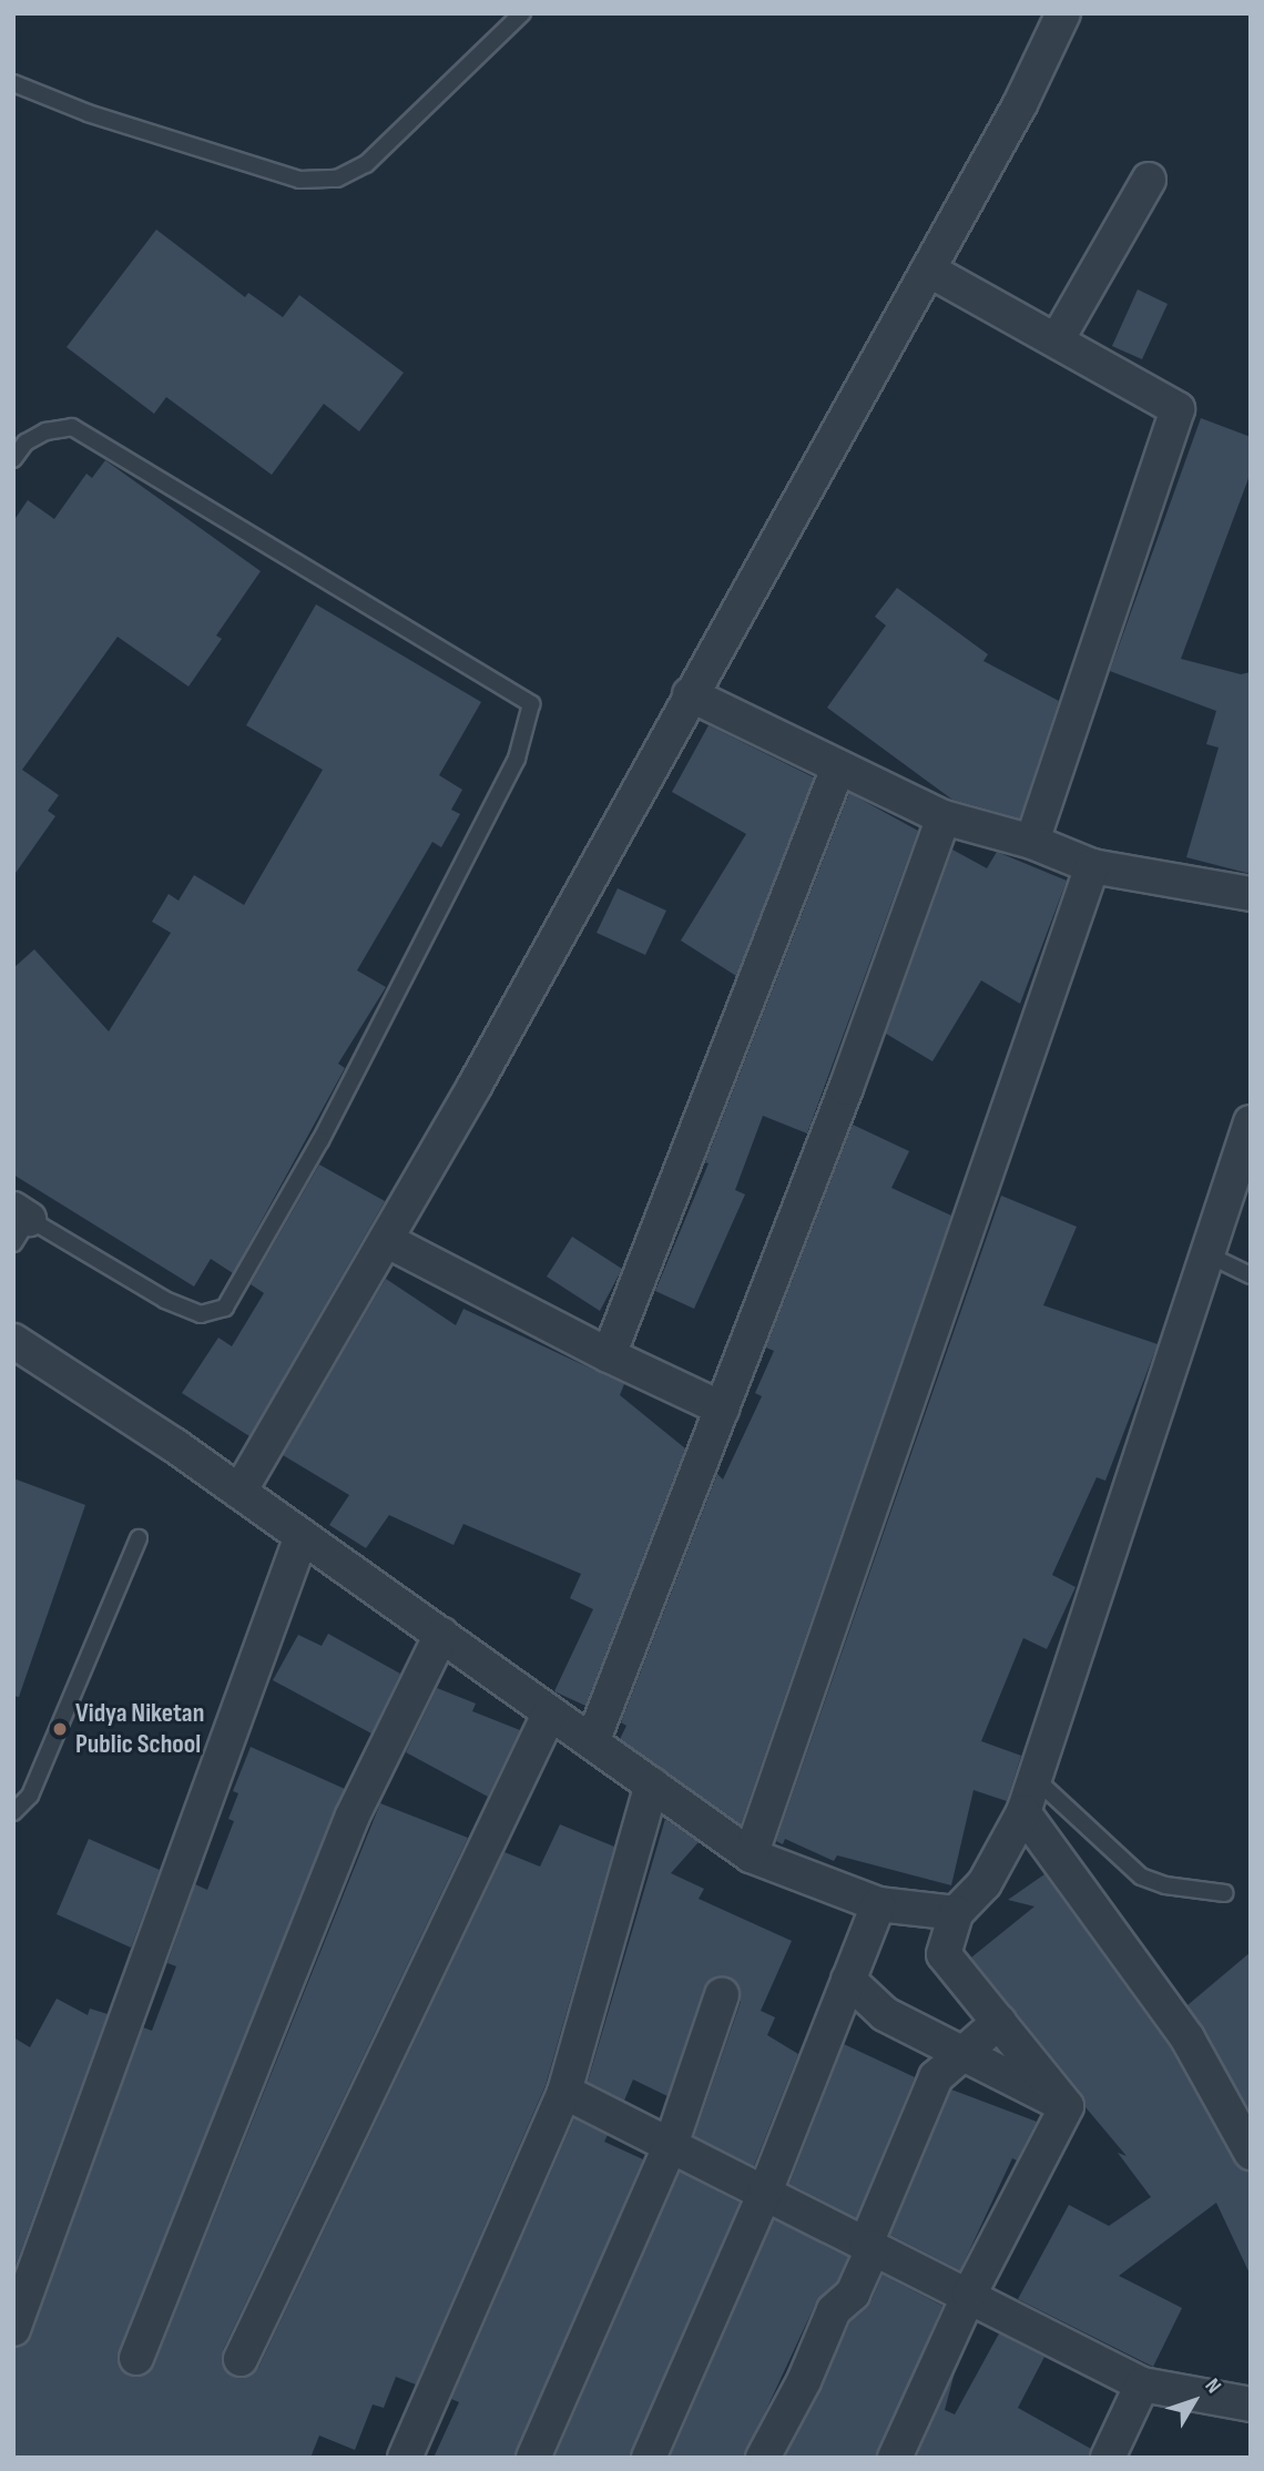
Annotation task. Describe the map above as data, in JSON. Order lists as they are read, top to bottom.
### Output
{
  "places": ["Vidya Niketan Public School"],
  "north": "top right"
}
